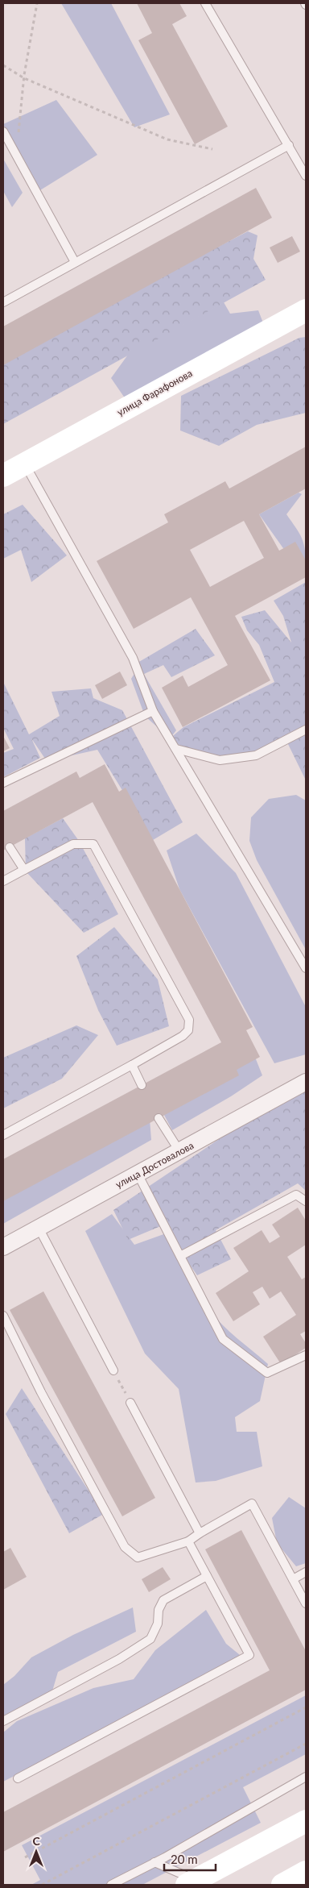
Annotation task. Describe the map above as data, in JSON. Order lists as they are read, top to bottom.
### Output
{
  "streets": {
    "street": ["улица Фарафонова", "улица Достовалова"]
  },
  "scale_bar": "20 m",
  "north": "top"
}
